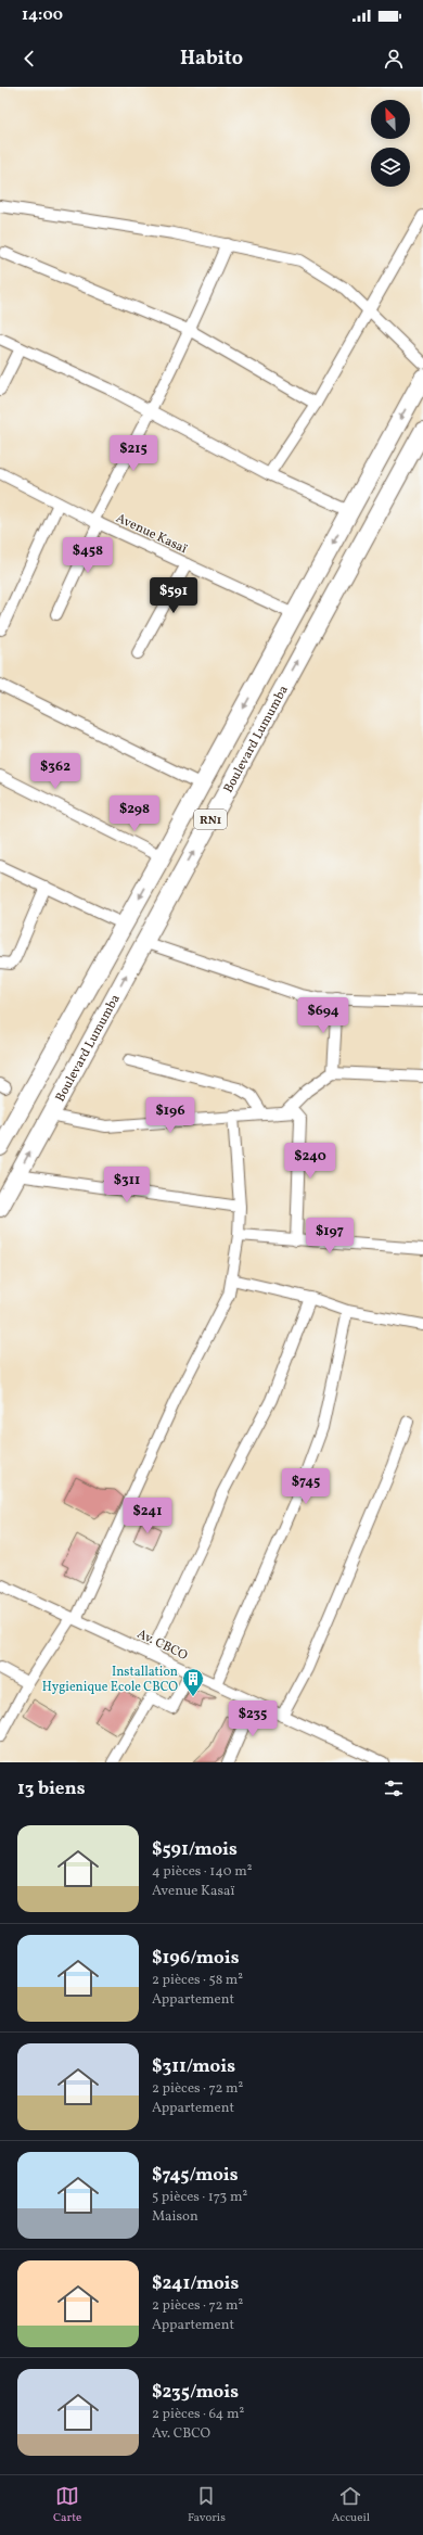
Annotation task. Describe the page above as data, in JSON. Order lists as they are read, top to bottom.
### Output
{
  "streets": {
    "highway": ["Boulevard Lumumba", "RN1"],
    "street": ["Avenue Kasaï", "Av. CBCO"]
  },
  "crossings": [
    ["Avenue Kasaï", "Boulevard Lumumba"]
  ],
  "places": {
    "building": ["Installation Hygienique Ecole CBCO"]
  },
  "north": "top left",
  "page": {
    "status": "14:00",
    "header": "Habito",
    "price": [
      "$215",
      "$458",
      "$591",
      "$362",
      "$298",
      "$694",
      "$196",
      "$240",
      "$311",
      "$197",
      "$745",
      "$241",
      "$235"
    ],
    "heading": "13 biens",
    "list": [
      {
        "name": "$591/mois",
        "note": "4 pièces · 140 m² · Avenue Kasaï"
      },
      {
        "name": "$196/mois",
        "note": "2 pièces · 58 m² · Appartement"
      },
      {
        "name": "$311/mois",
        "note": "2 pièces · 72 m² · Appartement"
      },
      {
        "name": "$745/mois",
        "note": "5 pièces · 173 m² · Maison"
      },
      {
        "name": "$241/mois",
        "note": "2 pièces · 72 m² · Appartement"
      },
      {
        "name": "$235/mois",
        "note": "2 pièces · 64 m² · Av. CBCO"
      }
    ],
    "tabs": ["Carte", "Favoris", "Accueil"]
  }
}
